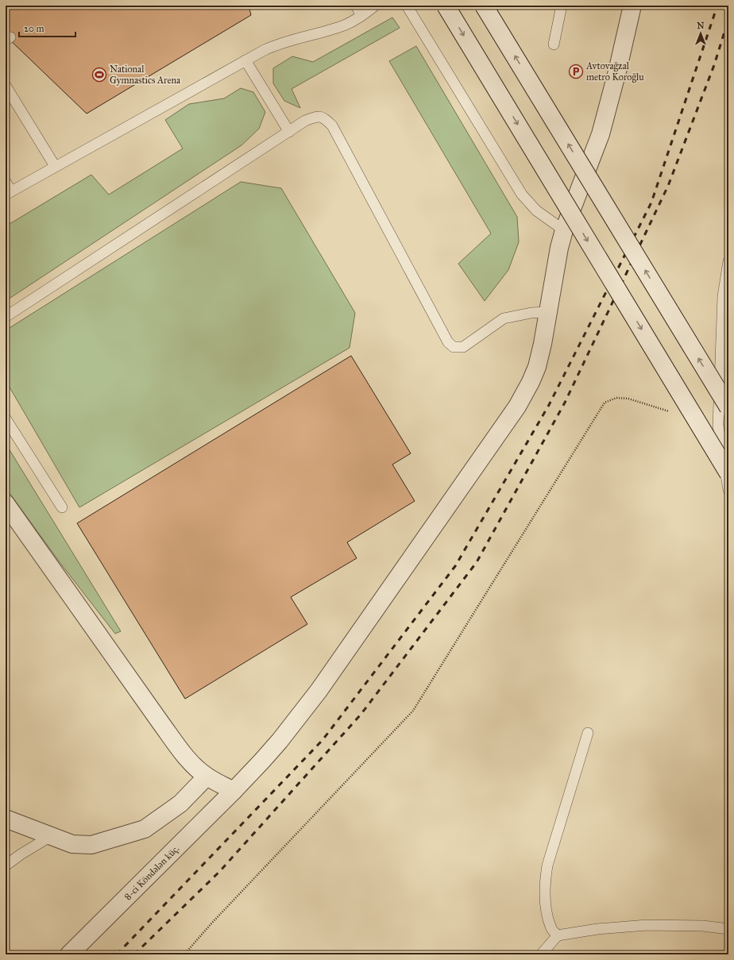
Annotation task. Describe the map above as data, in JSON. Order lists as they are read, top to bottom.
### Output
{
  "streets": {
    "street": ["8-ci Köndələn küç."]
  },
  "places": {
    "parking": ["Avtovağzal metro Koroğlu"],
    "sports": ["National Gymnastics Arena"]
  },
  "scale_bar": "20 m",
  "north": "top"
}
